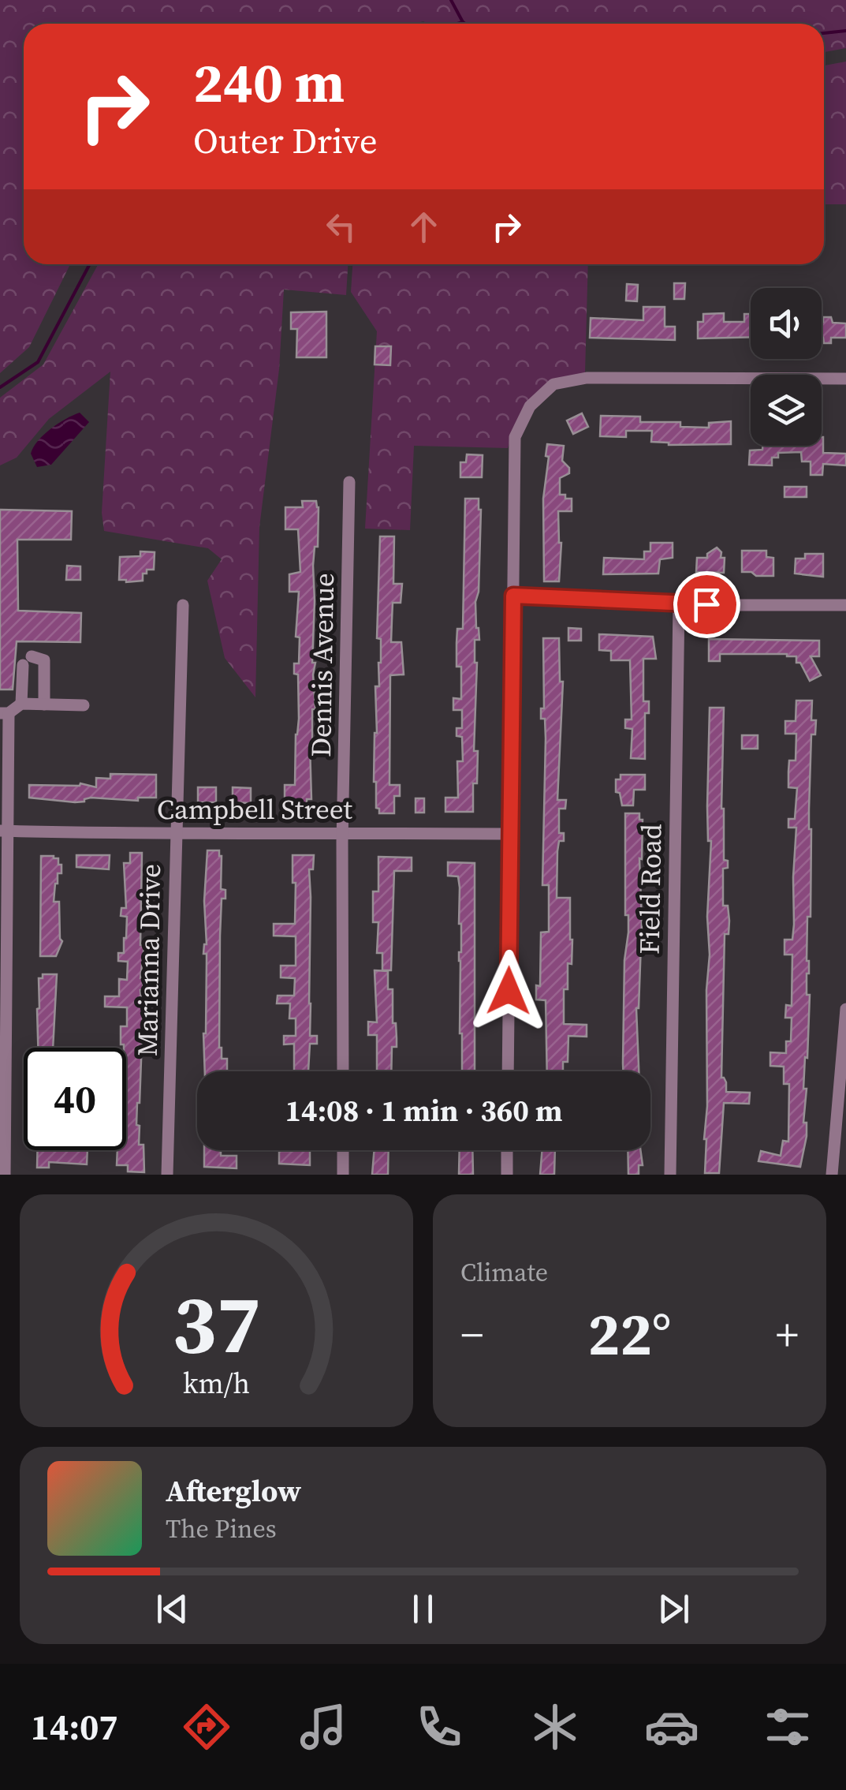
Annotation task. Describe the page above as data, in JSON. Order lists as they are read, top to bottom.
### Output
{
  "streets": {
    "street": [
      "Dennis Avenue",
      "Campbell Street",
      "Field Road",
      "Marianna Drive"
    ]
  },
  "crossings": [
    ["Dennis Avenue", "Campbell Street"],
    ["Campbell Street", "Marianna Drive"]
  ],
  "page": {
    "turn": ["240 m", "Outer Drive"],
    "limit": "40",
    "trip": "14:08 · 1 min · 360 m",
    "tile": "Climate",
    "heat": ["−", "22°", "+"],
    "song": ["Afterglow", "The Pines"],
    "tabs": "14:07",
    "gauge": ["37", "km/h"]
  }
}
